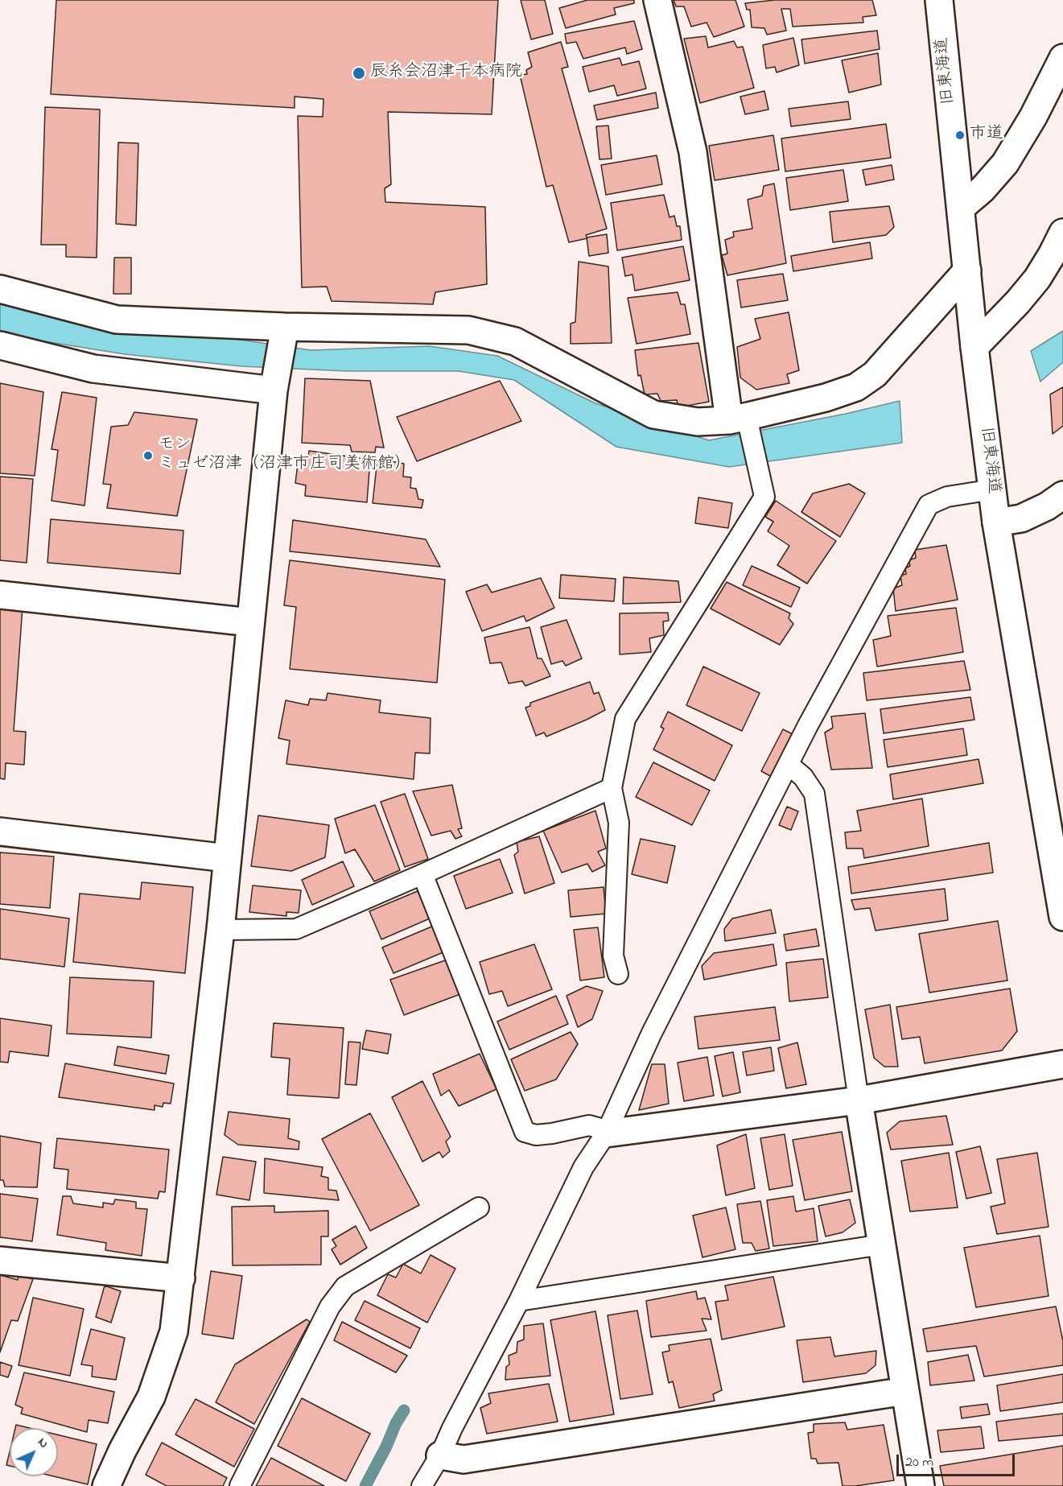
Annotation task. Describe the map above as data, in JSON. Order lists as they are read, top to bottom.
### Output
{
  "streets": {
    "street": ["旧東海道"]
  },
  "places": ["辰糸会沼津千本病院", "市道", "モン ミュゼ沼津（沼津市庄司美術館）"],
  "scale_bar": "20 m",
  "north": "top right"
}
